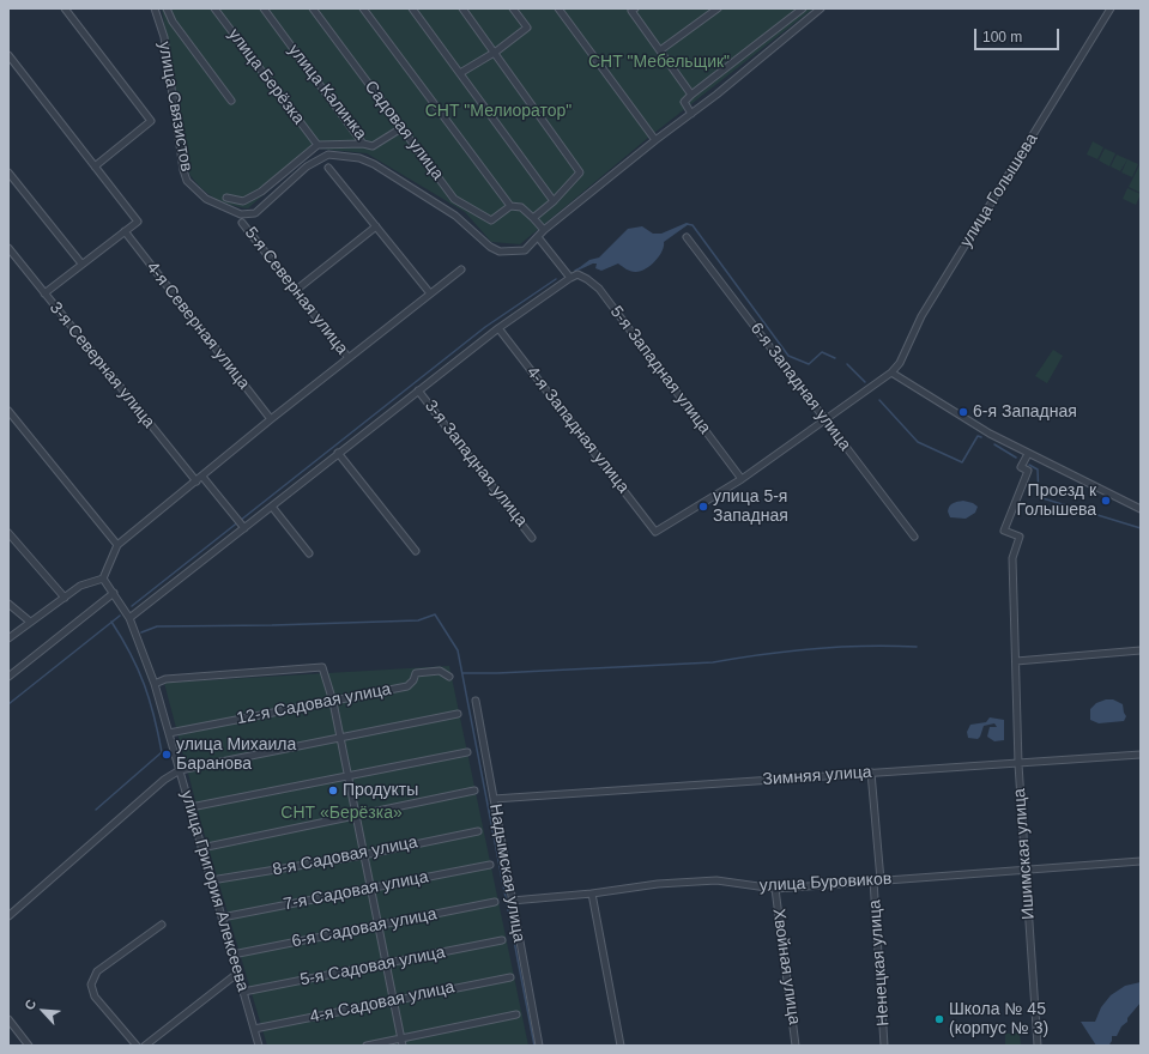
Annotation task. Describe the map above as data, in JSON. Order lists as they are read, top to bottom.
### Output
{
  "streets": {
    "street": [
      "улица Берёзка",
      "улица Калинка",
      "улица Связистов",
      "Садовая улица",
      "улица Голышева",
      "5-я Северная улица",
      "4-я Северная улица",
      "3-я Северная улица",
      "5-я Западная улица",
      "6-я Западная улица",
      "4-я Западная улица",
      "3-я Западная улица",
      "12-я Садовая улица",
      "Зимняя улица",
      "Ишимская улица",
      "8-я Садовая улица",
      "Надымская улица",
      "улица Буровиков",
      "улица Григория Алексеева",
      "7-я Садовая улица",
      "6-я Садовая улица",
      "Ненецкая улица",
      "5-я Садовая улица",
      "Хвойная улица",
      "4-я Садовая улица"
    ]
  },
  "crossings": [
    ["улица Калинка", "Садовая улица"],
    ["5-я Западная улица", "4-я Западная улица"],
    ["12-я Садовая улица", "улица Григория Алексеева"],
    ["Зимняя улица", "Ишимская улица"],
    ["Зимняя улица", "Надымская улица"],
    ["Зимняя улица", "Ненецкая улица"],
    ["Ишимская улица", "улица Буровиков"],
    ["8-я Садовая улица", "улица Григория Алексеева"],
    ["Надымская улица", "улица Буровиков"],
    ["улица Буровиков", "Ненецкая улица"],
    ["улица Буровиков", "Хвойная улица"],
    ["улица Григория Алексеева", "7-я Садовая улица"],
    ["улица Григория Алексеева", "6-я Садовая улица"],
    ["улица Григория Алексеева", "5-я Садовая улица"],
    ["улица Григория Алексеева", "4-я Садовая улица"]
  ],
  "parks": ["СНТ \"Мебельщик\"", "СНТ \"Мелиоратор\"", "СНТ «Берёзка»"],
  "places": [
    "6-я Западная",
    "Проезд к Голышева",
    "улица 5-я Западная",
    "улица Михаила Баранова",
    "Продукты",
    "Школа № 45 (корпус № 3)"
  ],
  "scale_bar": "100 m",
  "north": "top left"
}
